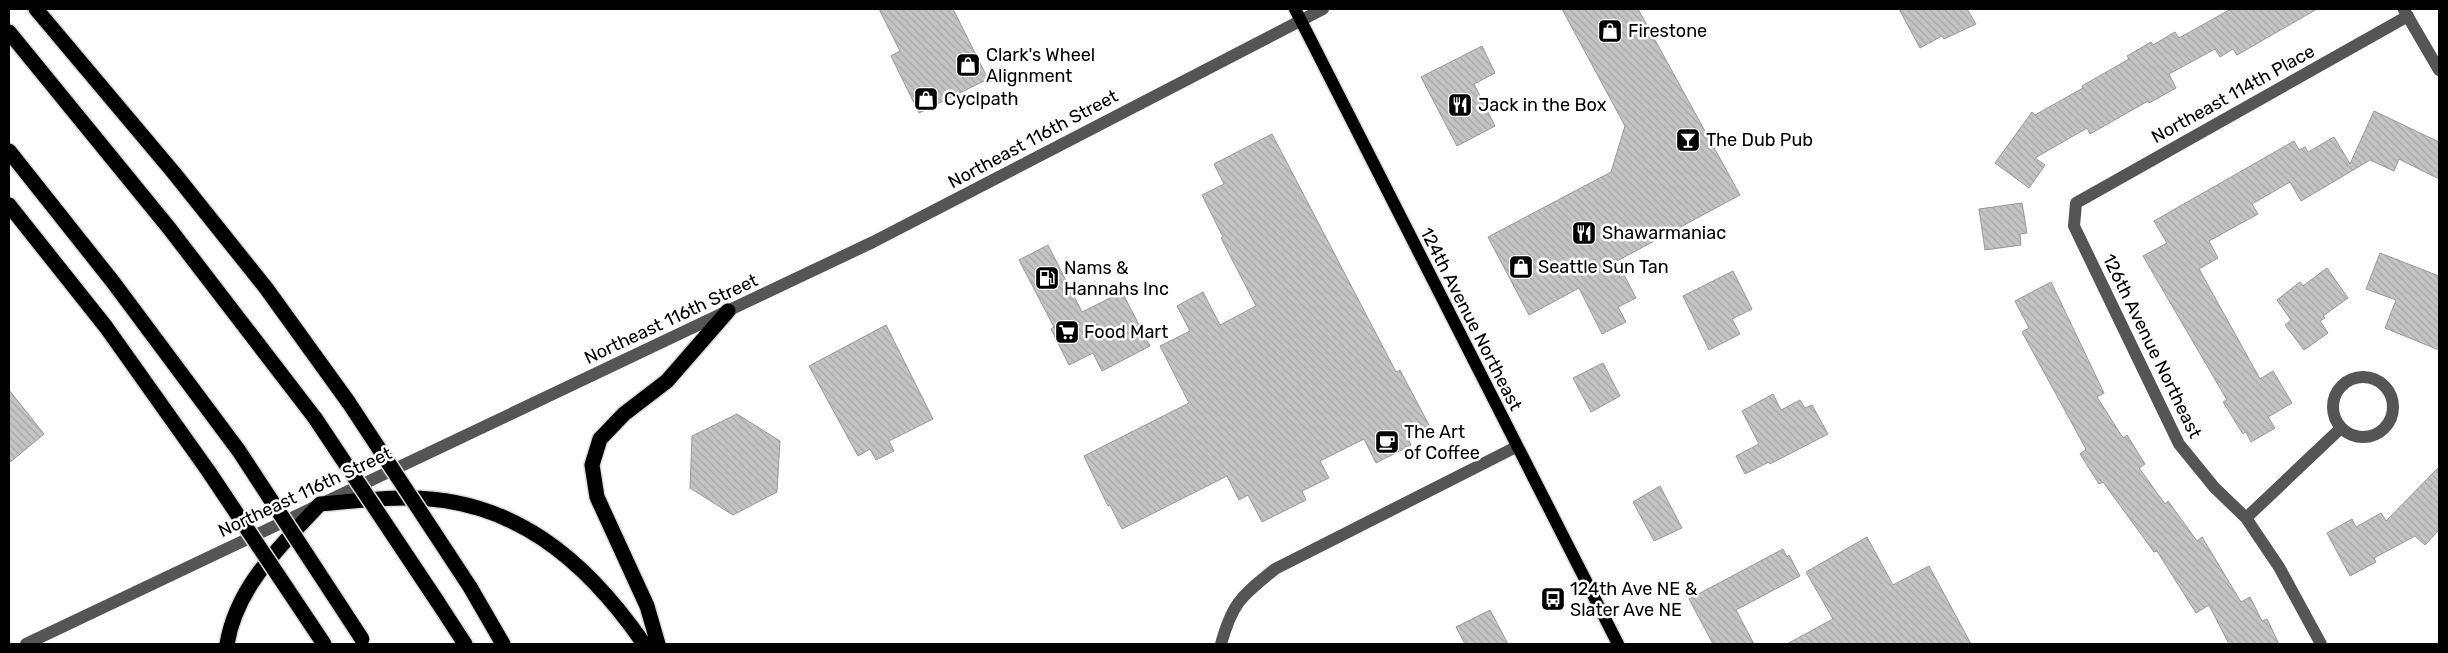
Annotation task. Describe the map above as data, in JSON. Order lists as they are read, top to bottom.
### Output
{
  "streets": {
    "main road": ["124th Avenue Northeast"],
    "street": ["Northeast 114th Place", "Northeast 116th Street", "126th Avenue Northeast"]
  },
  "crossings": [
    ["Northeast 114th Place", "126th Avenue Northeast"],
    ["Northeast 116th Street", "124th Avenue Northeast"]
  ],
  "places": {
    "shop": [
      "Firestone",
      "Clark's Wheel Alignment",
      "Cyclpath",
      "Seattle Sun Tan"
    ],
    "restaurant": ["Jack in the Box", "Shawarmaniac"],
    "bar": ["The Dub Pub"],
    "fuel station": ["Nams & Hannahs Inc"],
    "supermarket": ["Food Mart"],
    "cafe": ["The Art of Coffee"],
    "bus stop": ["124th Ave NE & Slater Ave NE"]
  }
}
